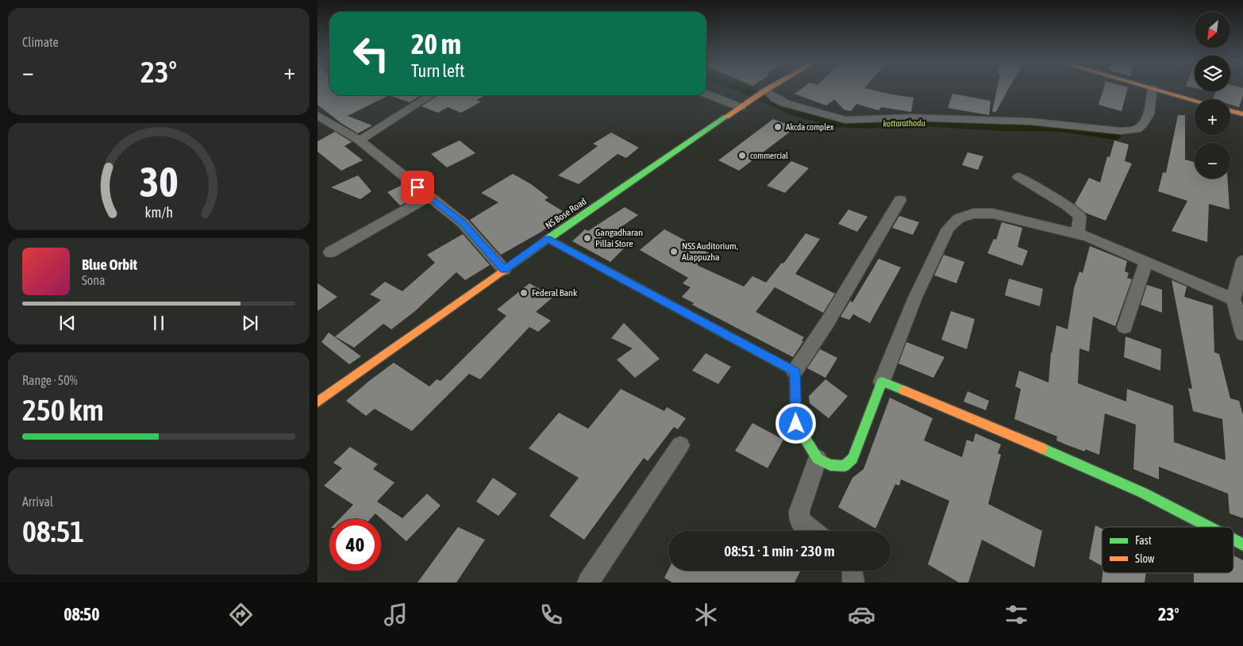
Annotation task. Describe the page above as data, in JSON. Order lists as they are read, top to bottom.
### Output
{
  "streets": {
    "main road": ["NS Bose Road"]
  },
  "water": ["kottarathodu"],
  "places": [
    "Akcda complex",
    "commercial",
    "Gangadharan Pillai Store",
    "NSS Auditorium, Alappuzha",
    "Federal Bank"
  ],
  "legend": ["Fast", "Slow"],
  "north": "bottom left",
  "page": {
    "tile": [
      "Climate",
      ["Range · 50%", "250 km"],
      ["Arrival", "08:51"]
    ],
    "map_buttons": ["+", "−"],
    "turn": ["20 m", "Turn left"],
    "heat": ["−", "23°", "+"],
    "song": ["Blue Orbit", "Sona"],
    "limit": "40",
    "trip": "08:51 · 1 min · 230 m",
    "tabs": ["08:50", "23°"],
    "gauge": ["30", "km/h"]
  }
}
